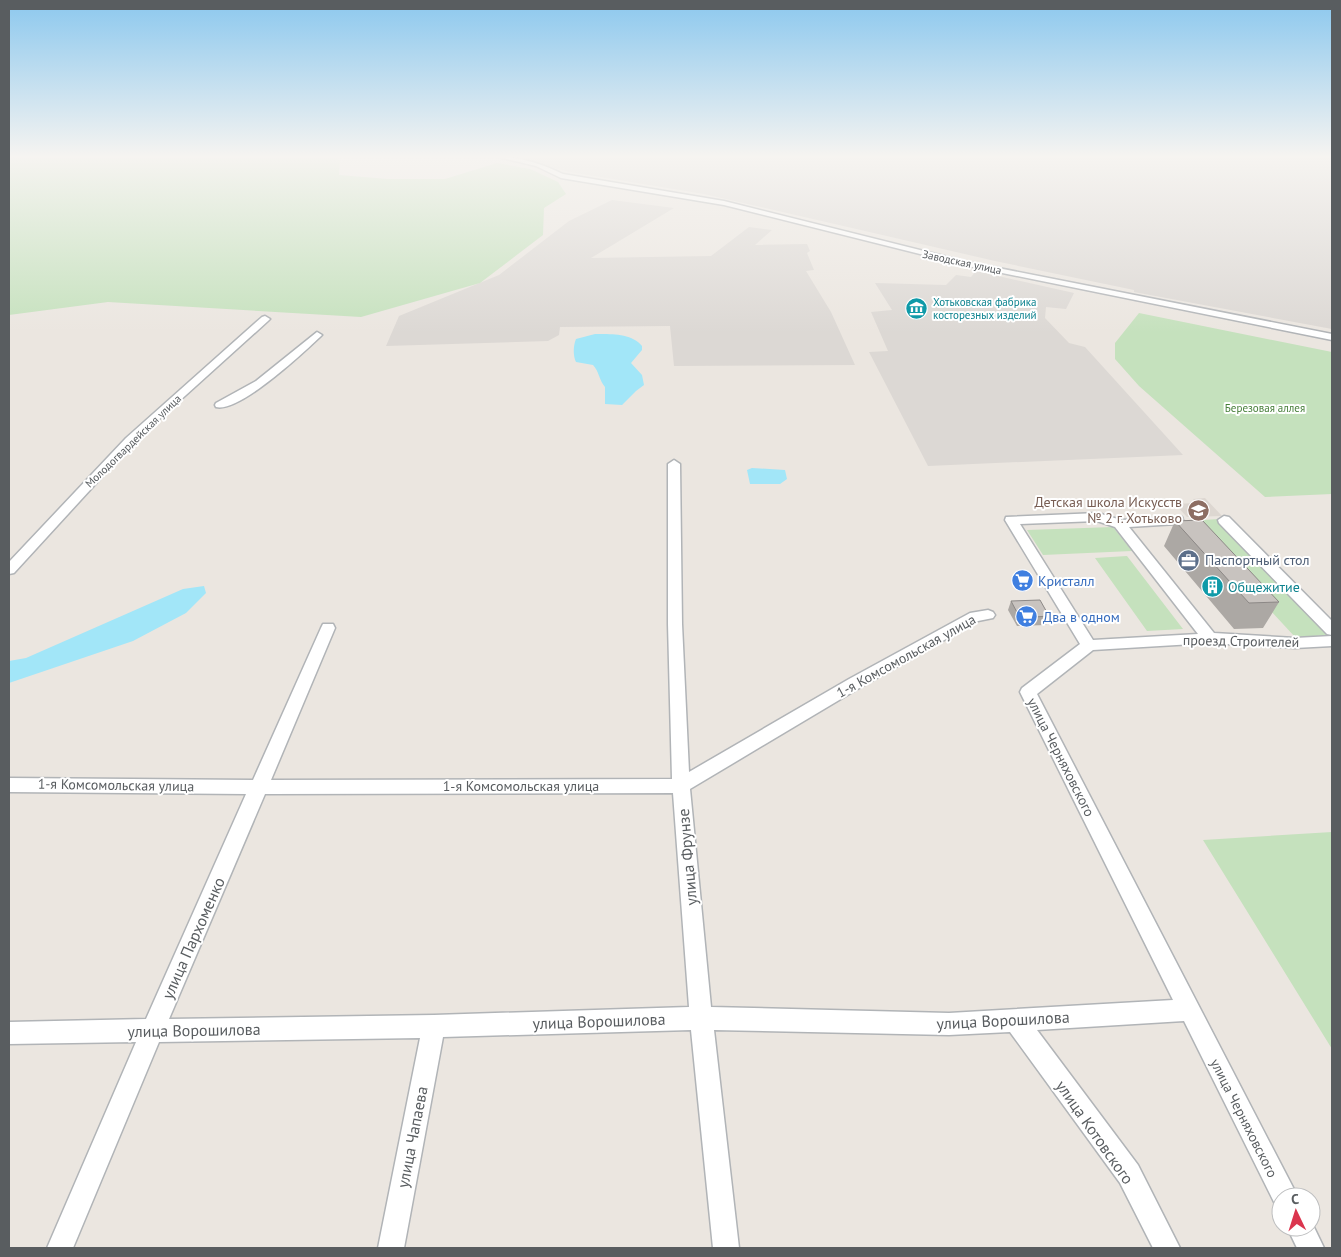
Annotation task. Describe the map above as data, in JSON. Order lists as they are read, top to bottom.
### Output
{
  "streets": {
    "street": [
      "Заводская улица",
      "Молодогвардейская улица",
      "проезд Строителей",
      "1-я Комсомольская улица",
      "улица Черняховского",
      "улица Фрунзе",
      "улица Пархоменко",
      "улица Ворошилова",
      "улица Котовского",
      "улица Чапаева"
    ]
  },
  "crossings": [
    ["проезд Строителей", "улица Черняховского"],
    ["1-я Комсомольская улица", "улица Фрунзе"],
    ["1-я Комсомольская улица", "улица Пархоменко"],
    ["улица Черняховского", "улица Ворошилова"],
    ["улица Фрунзе", "улица Ворошилова"],
    ["улица Пархоменко", "улица Ворошилова"],
    ["улица Ворошилова", "улица Котовского"],
    ["улица Ворошилова", "улица Чапаева"]
  ],
  "parks": ["Березовая аллея"],
  "places": {
    "museum": ["Хотьковская фабрика косторезных изделий"],
    "school or university": ["Детская школа Искусств № 2 г. Хотьково"],
    "office": ["Паспортный стол"],
    "supermarket": ["Кристалл", "Два в одном"],
    "building": ["Общежитие"]
  },
  "north": "top"
}
